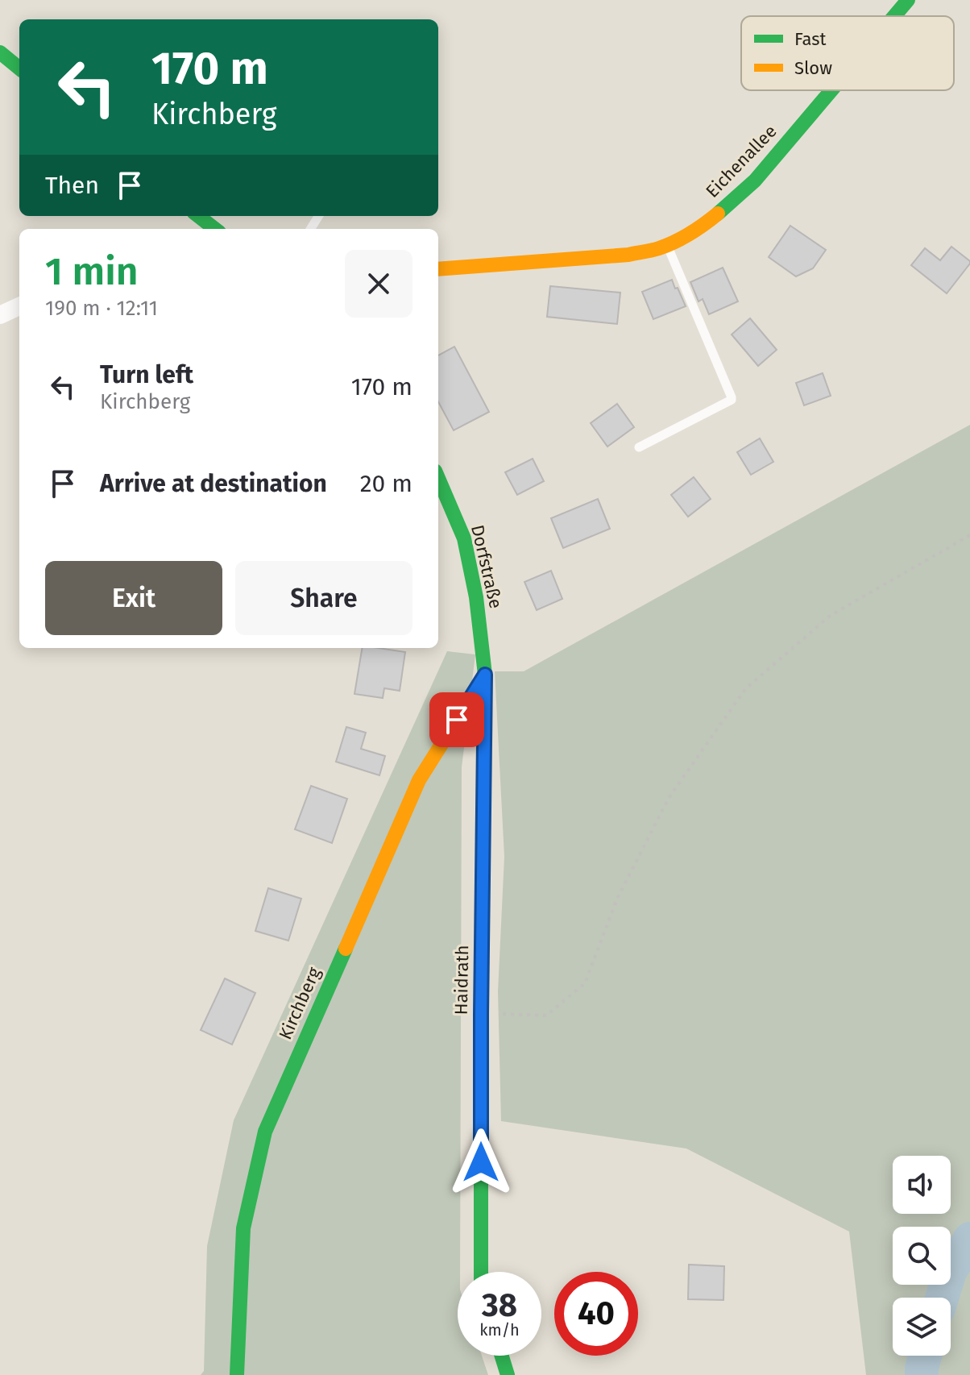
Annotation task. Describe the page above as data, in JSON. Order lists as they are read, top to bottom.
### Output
{
  "streets": {
    "street": [
      "Eichenallee",
      "Dorfstraße",
      "Haidrath",
      "Kirchberg"
    ]
  },
  "crossings": [
    ["Dorfstraße", "Haidrath"],
    ["Dorfstraße", "Kirchberg"],
    ["Haidrath", "Kirchberg"]
  ],
  "legend": ["Fast", "Slow"],
  "page": {
    "turn": ["170 m", "Kirchberg"],
    "then": "Then",
    "heading": ["1 min", "190 m · 12:11"],
    "list": [
      {
        "name": "Turn left",
        "note": "Kirchberg",
        "value": "170 m"
      },
      {
        "name": "Arrive at destination",
        "value": "20 m"
      }
    ],
    "buttons": ["Exit", "Share"],
    "speed": "38 km/h",
    "limit": "40"
  }
}
